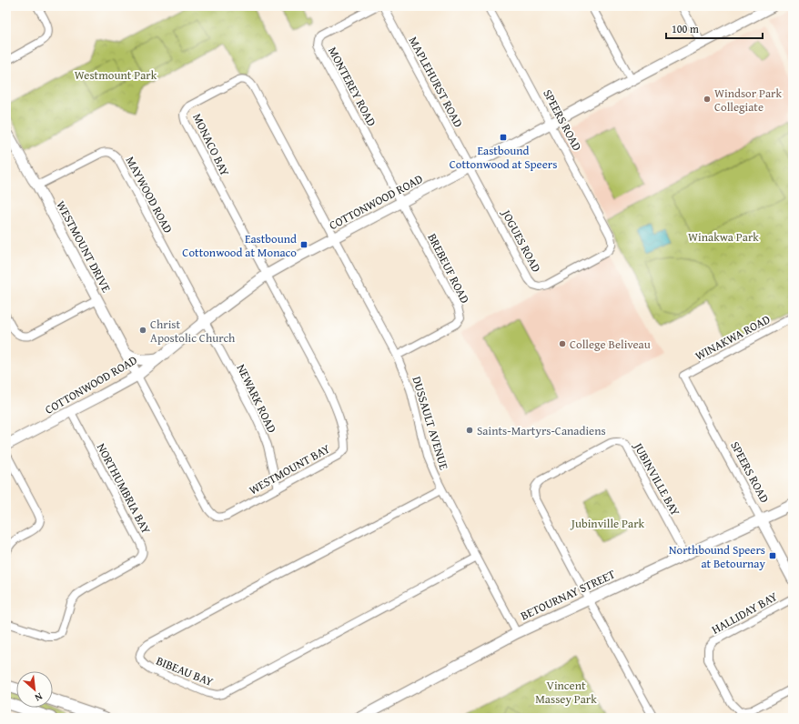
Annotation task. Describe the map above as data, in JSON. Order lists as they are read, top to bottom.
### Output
{
  "streets": {
    "street": [
      "MAPLEHURST ROAD",
      "MONTEREY ROAD",
      "SPEERS ROAD",
      "MONACO BAY",
      "MAYWOOD ROAD",
      "COTTONWOOD ROAD",
      "JOGUES ROAD",
      "WESTMOUNT DRIVE",
      "BREBEUF ROAD",
      "WINAKWA ROAD",
      "NEWARK ROAD",
      "DUSSAULT AVENUE",
      "WESTMOUNT BAY",
      "JUBINVILLE BAY",
      "NORTHUMBRIA BAY",
      "BETOURNAY STREET",
      "HALLIDAY BAY",
      "BIBEAU BAY"
    ]
  },
  "crossings": [
    ["MAPLEHURST ROAD", "COTTONWOOD ROAD"],
    ["MAPLEHURST ROAD", "JOGUES ROAD"],
    ["MONTEREY ROAD", "COTTONWOOD ROAD"],
    ["MONTEREY ROAD", "BREBEUF ROAD"],
    ["SPEERS ROAD", "COTTONWOOD ROAD"],
    ["SPEERS ROAD", "JOGUES ROAD"],
    ["SPEERS ROAD", "WINAKWA ROAD"],
    ["SPEERS ROAD", "BETOURNAY STREET"],
    ["MONACO BAY", "COTTONWOOD ROAD"],
    ["MONACO BAY", "DUSSAULT AVENUE"],
    ["MONACO BAY", "WESTMOUNT BAY"],
    ["MAYWOOD ROAD", "COTTONWOOD ROAD"],
    ["MAYWOOD ROAD", "WESTMOUNT DRIVE"],
    ["MAYWOOD ROAD", "NEWARK ROAD"],
    ["COTTONWOOD ROAD", "JOGUES ROAD"],
    ["COTTONWOOD ROAD", "WESTMOUNT DRIVE"],
    ["COTTONWOOD ROAD", "BREBEUF ROAD"],
    ["COTTONWOOD ROAD", "NEWARK ROAD"],
    ["COTTONWOOD ROAD", "DUSSAULT AVENUE"],
    ["COTTONWOOD ROAD", "WESTMOUNT BAY"],
    ["COTTONWOOD ROAD", "NORTHUMBRIA BAY"],
    ["WESTMOUNT DRIVE", "WESTMOUNT BAY"],
    ["BREBEUF ROAD", "DUSSAULT AVENUE"],
    ["NEWARK ROAD", "WESTMOUNT BAY"],
    ["DUSSAULT AVENUE", "BETOURNAY STREET"],
    ["DUSSAULT AVENUE", "BIBEAU BAY"],
    ["JUBINVILLE BAY", "BETOURNAY STREET"]
  ],
  "parks": [
    "Westmount Park",
    "Winakwa Park",
    "Jubinville Park",
    "Vincent Massey Park"
  ],
  "places": {
    "other": [
      "Windsor Park Collegiate",
      "Christ Apostolic Church",
      "College Beliveau",
      "Saints-Martyrs-Canadiens"
    ],
    "transit": ["Eastbound Cottonwood at Speers", "Eastbound Cottonwood at Monaco", "Northbound Speers at Betournay"]
  },
  "scale_bar": "100 m",
  "north": "bottom right"
}
